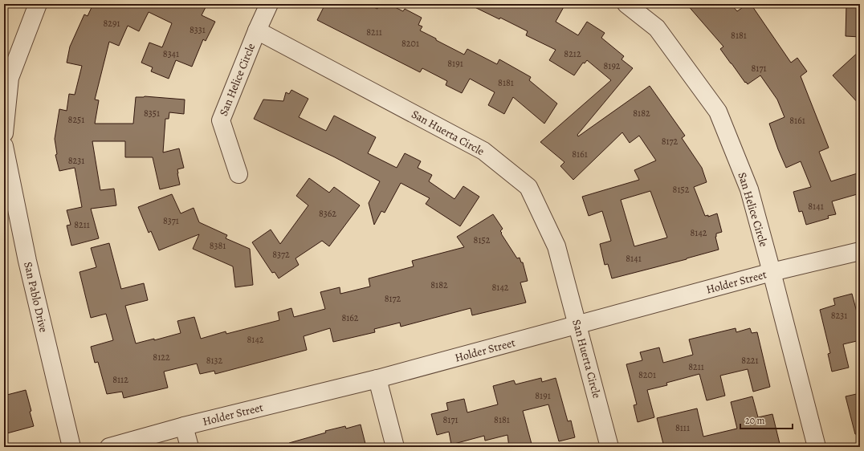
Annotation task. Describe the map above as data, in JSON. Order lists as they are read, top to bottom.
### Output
{
  "streets": {
    "street": [
      "San Helice Circle",
      "San Huerta Circle",
      "Holder Street",
      "San Pablo Drive"
    ]
  },
  "crossings": [
    ["San Helice Circle", "San Huerta Circle"],
    ["San Helice Circle", "Holder Street"],
    ["San Huerta Circle", "Holder Street"]
  ],
  "house_numbers": [
    "8291",
    "8331",
    "8211",
    "8181",
    "8201",
    "8341",
    "8212",
    "8191",
    "8192",
    "8171",
    "8181",
    "8351",
    "8182",
    "8251",
    "8161",
    "8172",
    "8161",
    "8231",
    "8152",
    "8141",
    "8362",
    "8371",
    "8211",
    "8142",
    "8152",
    "8381",
    "8372",
    "8141",
    "8182",
    "8142",
    "8172",
    "8231",
    "8162",
    "8142",
    "8122",
    "8132",
    "8221",
    "8211",
    "8201",
    "8112",
    "8191",
    "8171",
    "8181",
    "8111"
  ],
  "scale_bar": "20 m"
}
